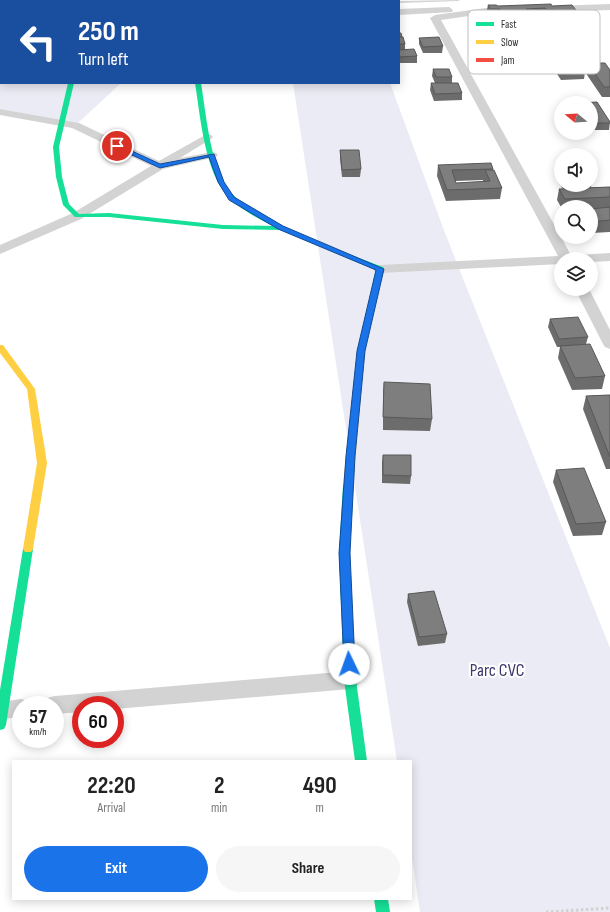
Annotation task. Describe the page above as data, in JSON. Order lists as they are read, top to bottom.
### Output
{
  "parks": ["Parc CVC"],
  "legend": ["Fast", "Slow", "Jam"],
  "north": "left",
  "page": {
    "turn": ["250 m", "Turn left"],
    "speed": "57 km/h",
    "limit": "60",
    "eta": [
      "22:20",
      "Arrival",
      "2",
      "min",
      "490",
      "m"
    ],
    "buttons": ["Exit", "Share"]
  }
}
